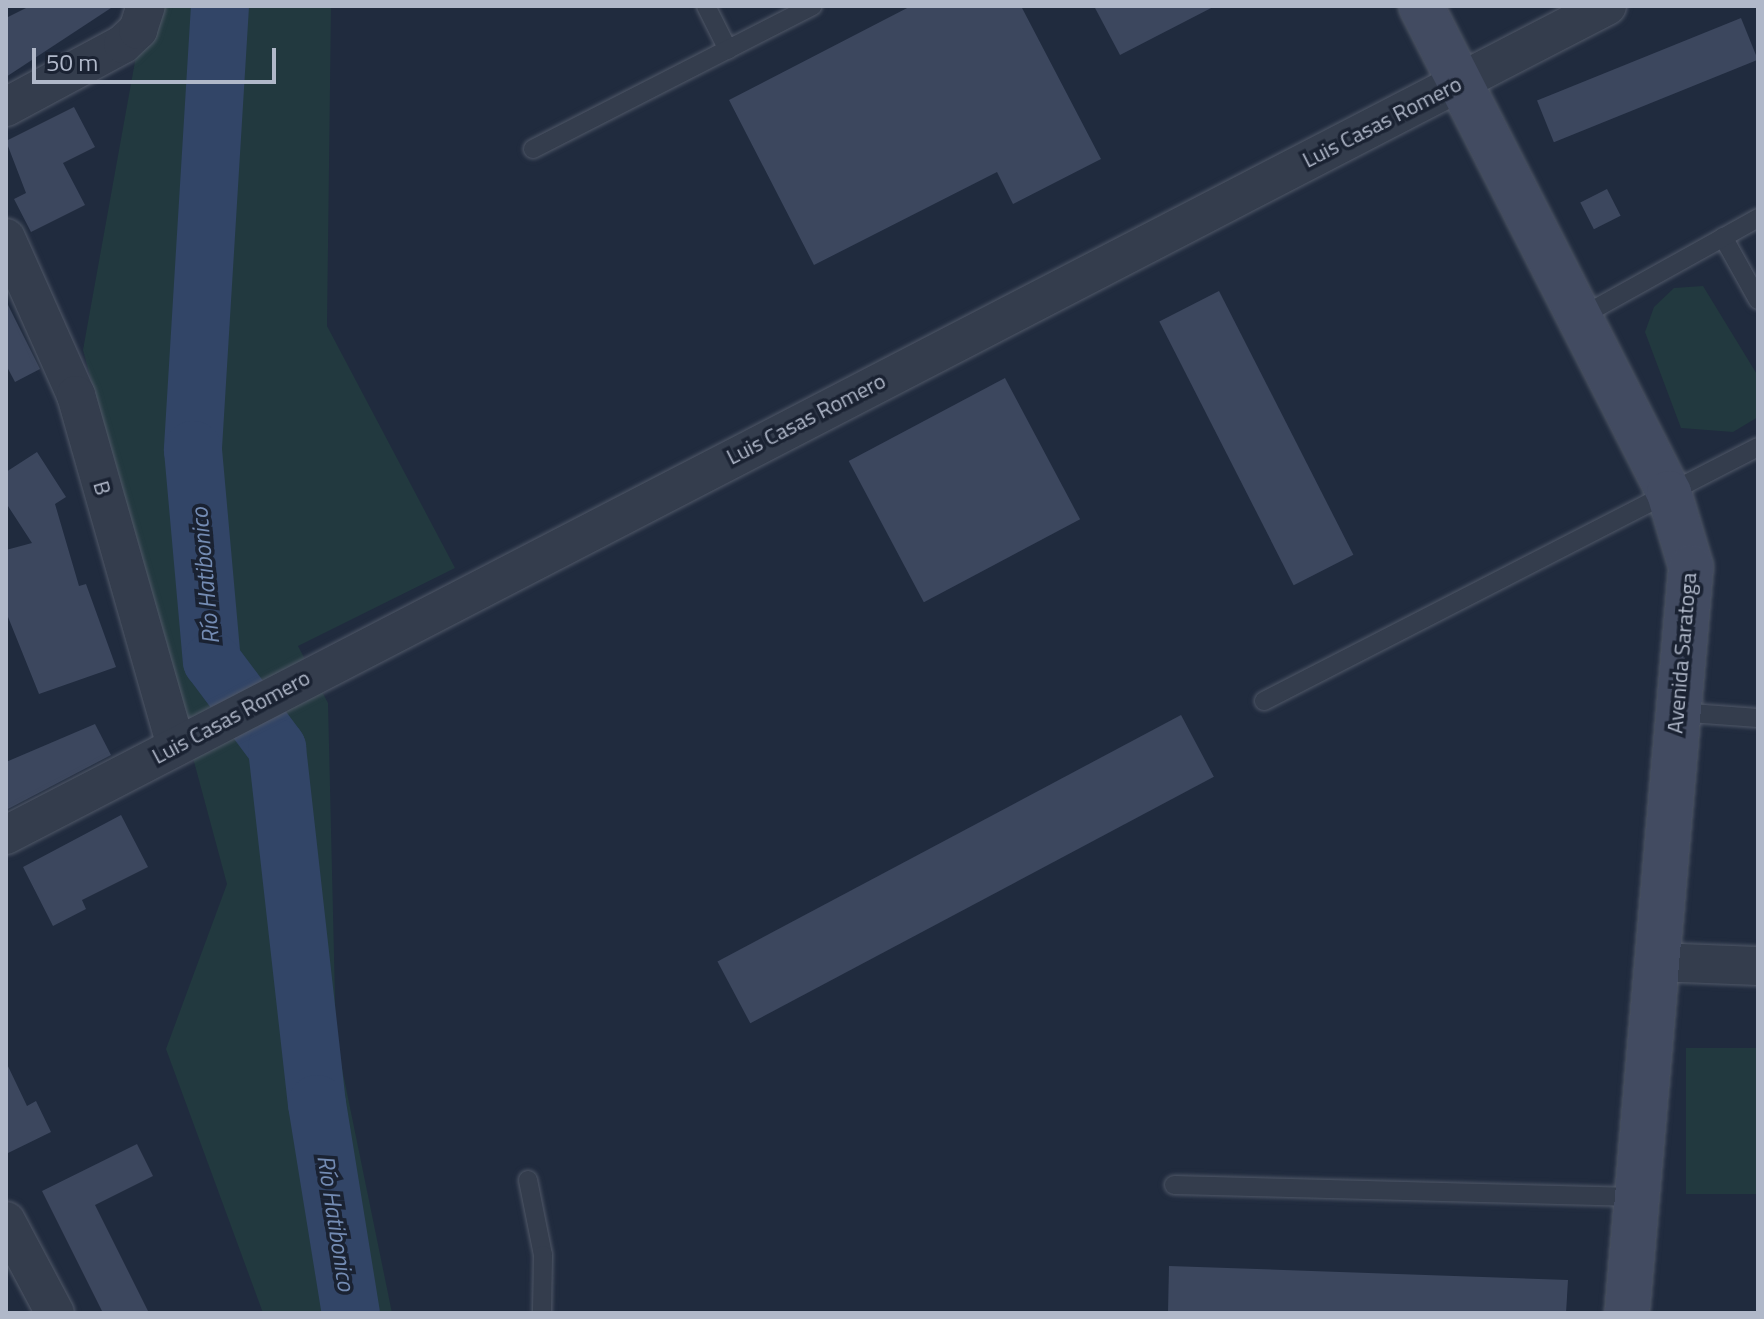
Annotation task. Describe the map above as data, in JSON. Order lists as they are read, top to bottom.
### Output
{
  "streets": {
    "main road": ["Avenida Saratoga"],
    "street": ["Luis Casas Romero", "B"]
  },
  "crossings": [
    ["Luis Casas Romero", "B"],
    ["Luis Casas Romero", "Avenida Saratoga"]
  ],
  "water": ["Río Hatibonico"],
  "scale_bar": "50 m"
}
